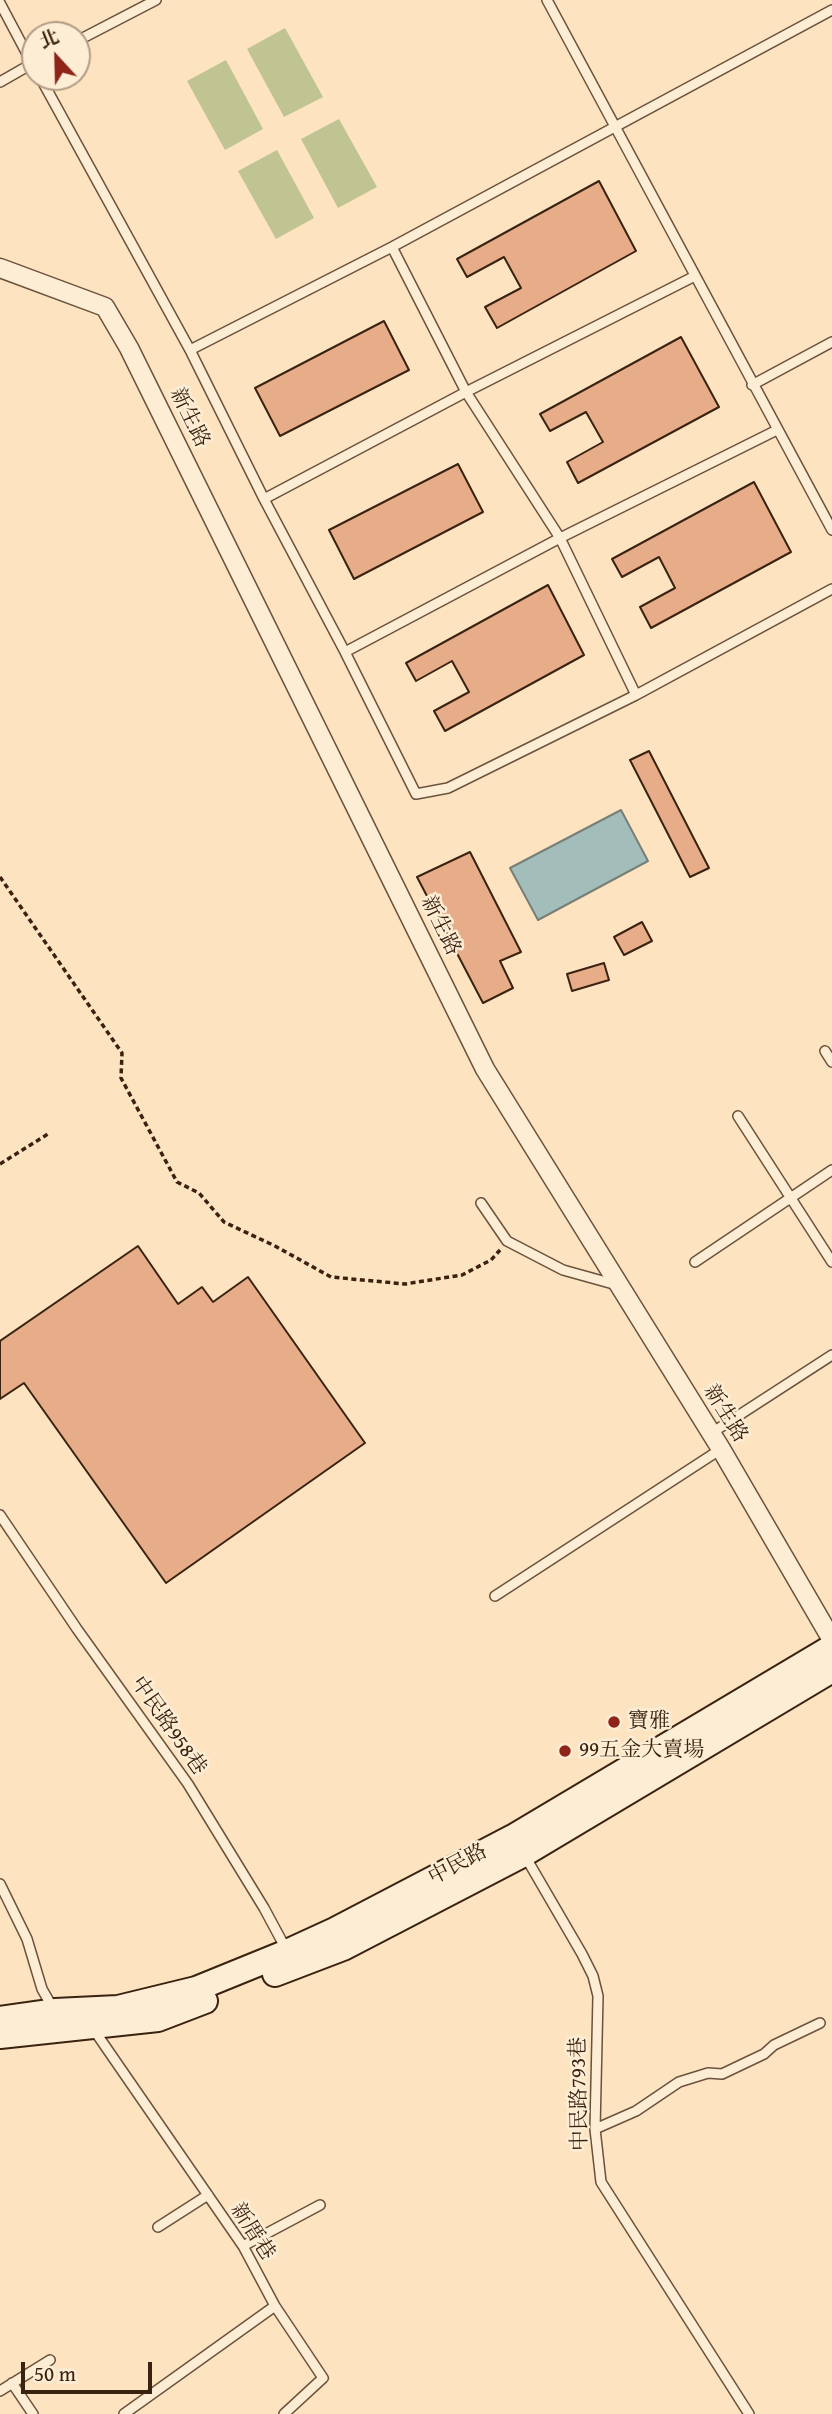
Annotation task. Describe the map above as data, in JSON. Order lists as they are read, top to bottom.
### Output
{
  "streets": {
    "main road": ["中民路"],
    "street": ["新生路"],
    "lane": ["中民路958巷", "中民路793巷", "新厝巷"]
  },
  "crossings": [
    ["中民路958巷", "中民路"],
    ["中民路", "中民路793巷"],
    ["中民路", "新厝巷"]
  ],
  "places": ["寶雅", "99五金大賣場"],
  "scale_bar": "50 m",
  "north": "top"
}
